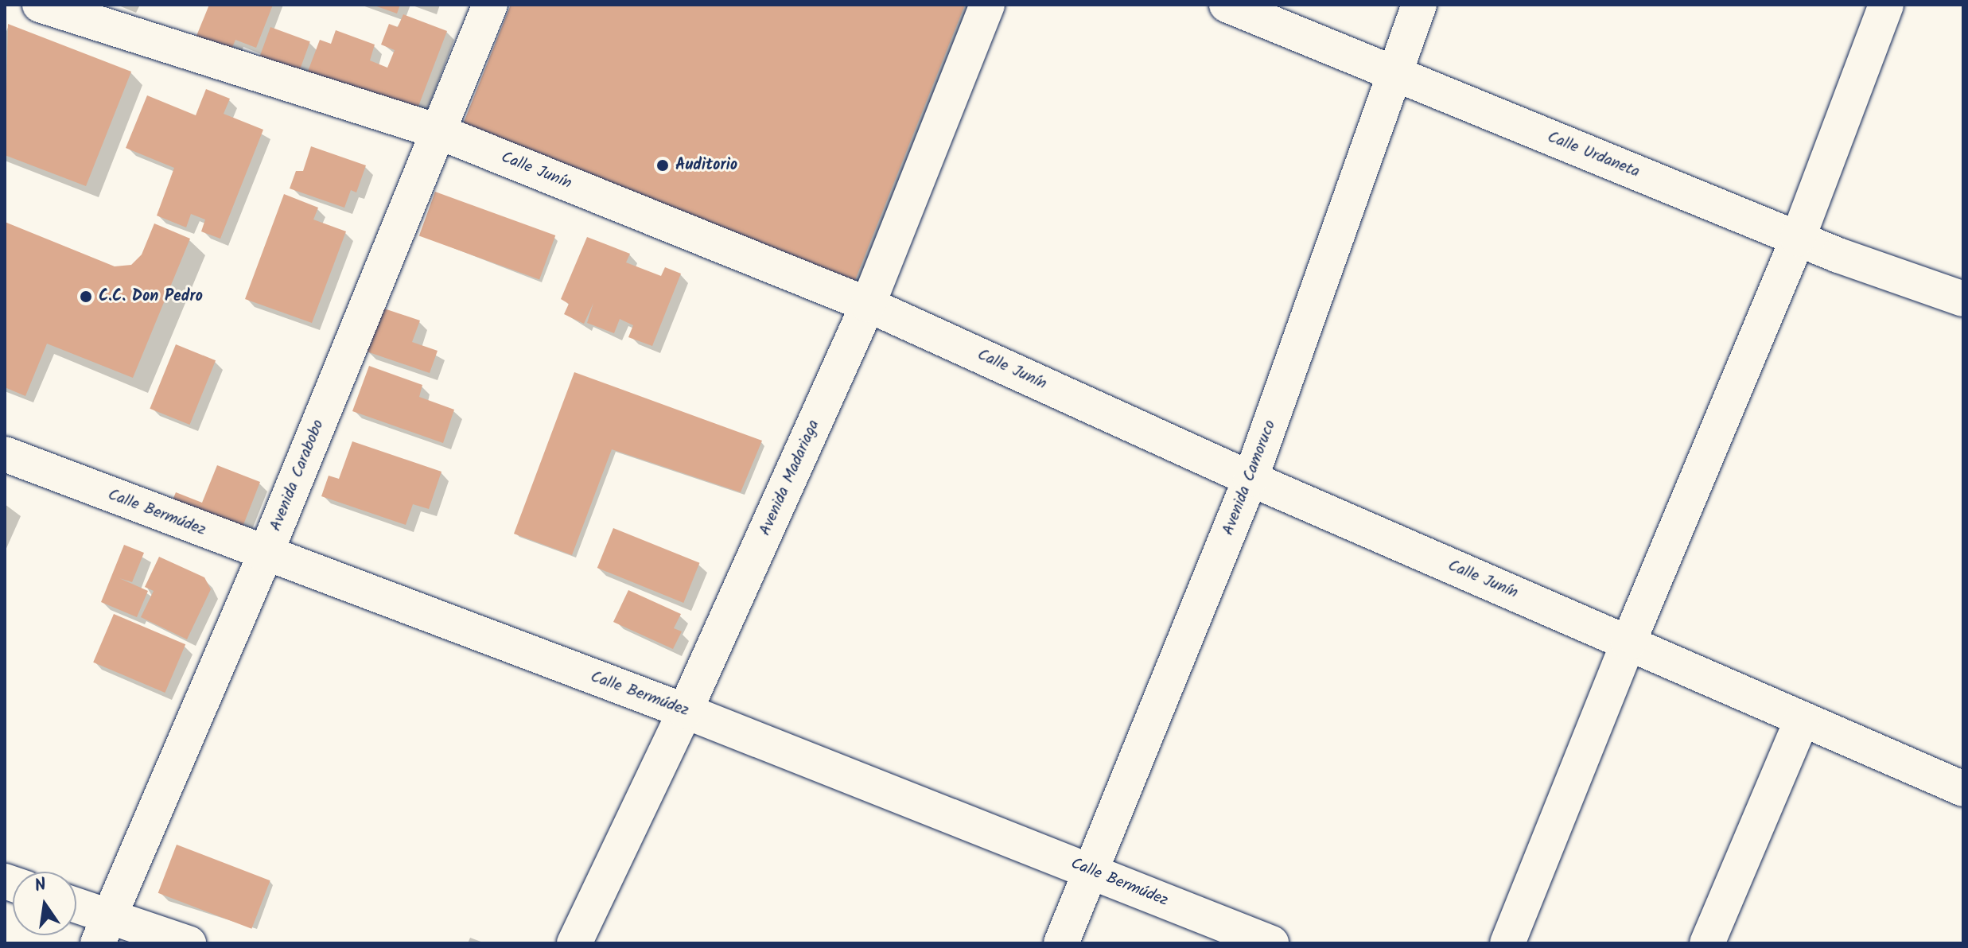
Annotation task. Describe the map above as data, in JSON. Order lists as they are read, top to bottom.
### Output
{
  "streets": {
    "street": [
      "Calle Urdaneta",
      "Calle Junín",
      "Avenida Carabobo",
      "Avenida Madariaga",
      "Avenida Camoruco",
      "Calle Bermúdez"
    ]
  },
  "crossings": [
    ["Calle Urdaneta", "Avenida Camoruco"],
    ["Calle Junín", "Avenida Carabobo"],
    ["Calle Junín", "Avenida Madariaga"],
    ["Calle Junín", "Avenida Camoruco"],
    ["Avenida Carabobo", "Calle Bermúdez"],
    ["Avenida Madariaga", "Calle Bermúdez"],
    ["Avenida Camoruco", "Calle Bermúdez"]
  ],
  "places": ["Auditorio", "C.C. Don Pedro"],
  "north": "top"
}
